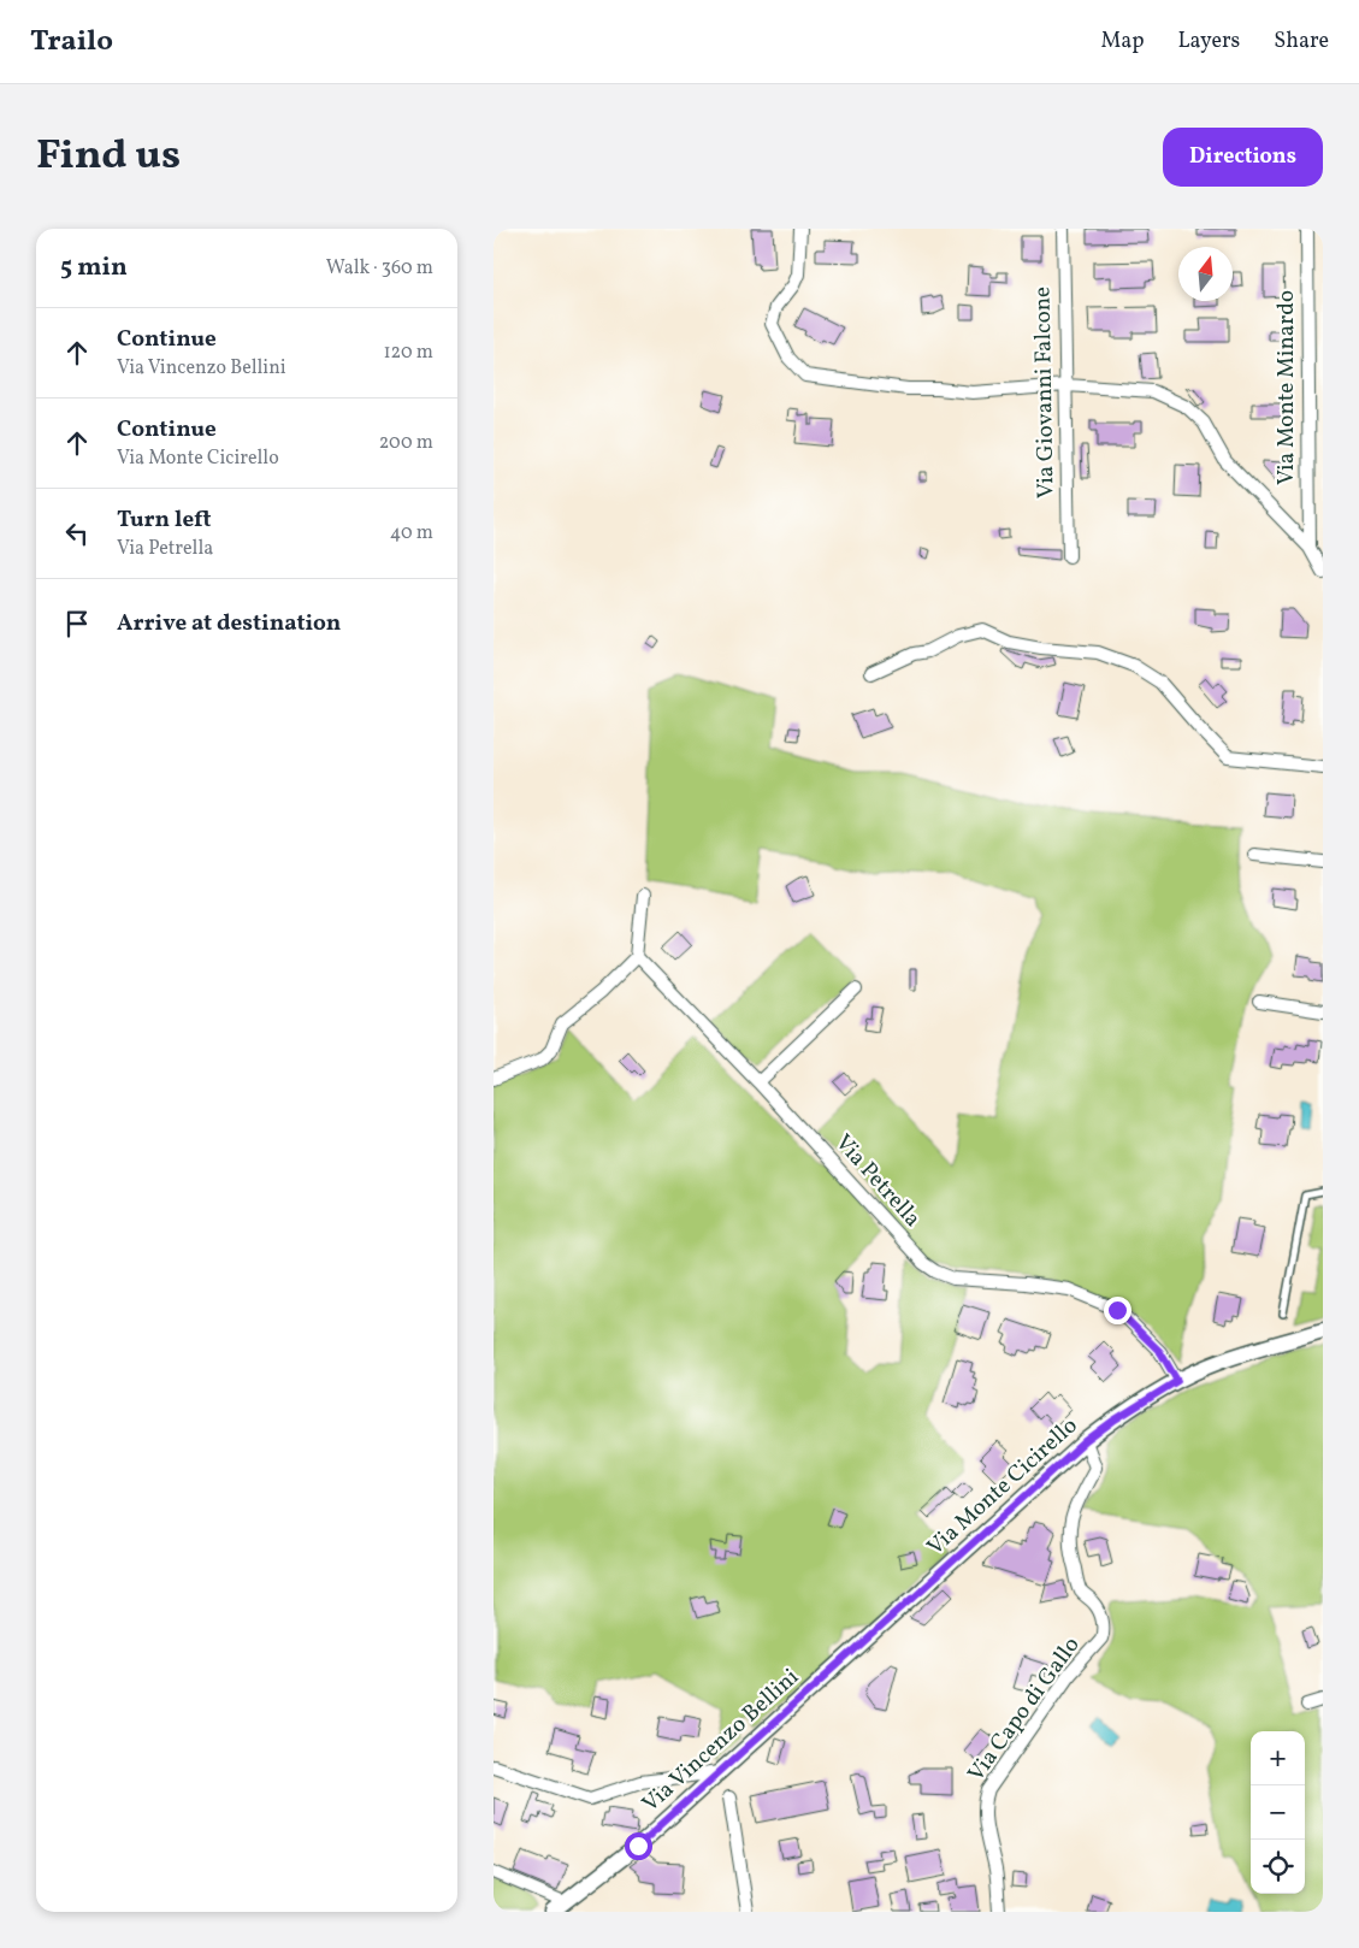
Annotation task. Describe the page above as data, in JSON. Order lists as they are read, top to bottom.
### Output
{
  "streets": {
    "street": [
      "Via Monte Minardo",
      "Via Giovanni Falcone",
      "Via Petrella",
      "Via Monte Cicirello",
      "Via Capo di Gallo",
      "Via Vincenzo Bellini"
    ]
  },
  "crossings": [
    ["Via Petrella", "Via Monte Cicirello"],
    ["Via Monte Cicirello", "Via Capo di Gallo"],
    ["Via Monte Cicirello", "Via Vincenzo Bellini"]
  ],
  "north": "top",
  "page": {
    "header": "Trailo",
    "nav": ["Map", "Layers", "Share"],
    "title": "Find us",
    "buttons": "Directions",
    "heading": ["5 min", "Walk · 360 m"],
    "list": [
      ["Continue", "Via Vincenzo Bellini", "120 m"],
      ["Continue", "Via Monte Cicirello", "200 m"],
      ["Turn left", "Via Petrella", "40 m"],
      "Arrive at destination"
    ],
    "map_buttons": ["+", "−"]
  }
}
